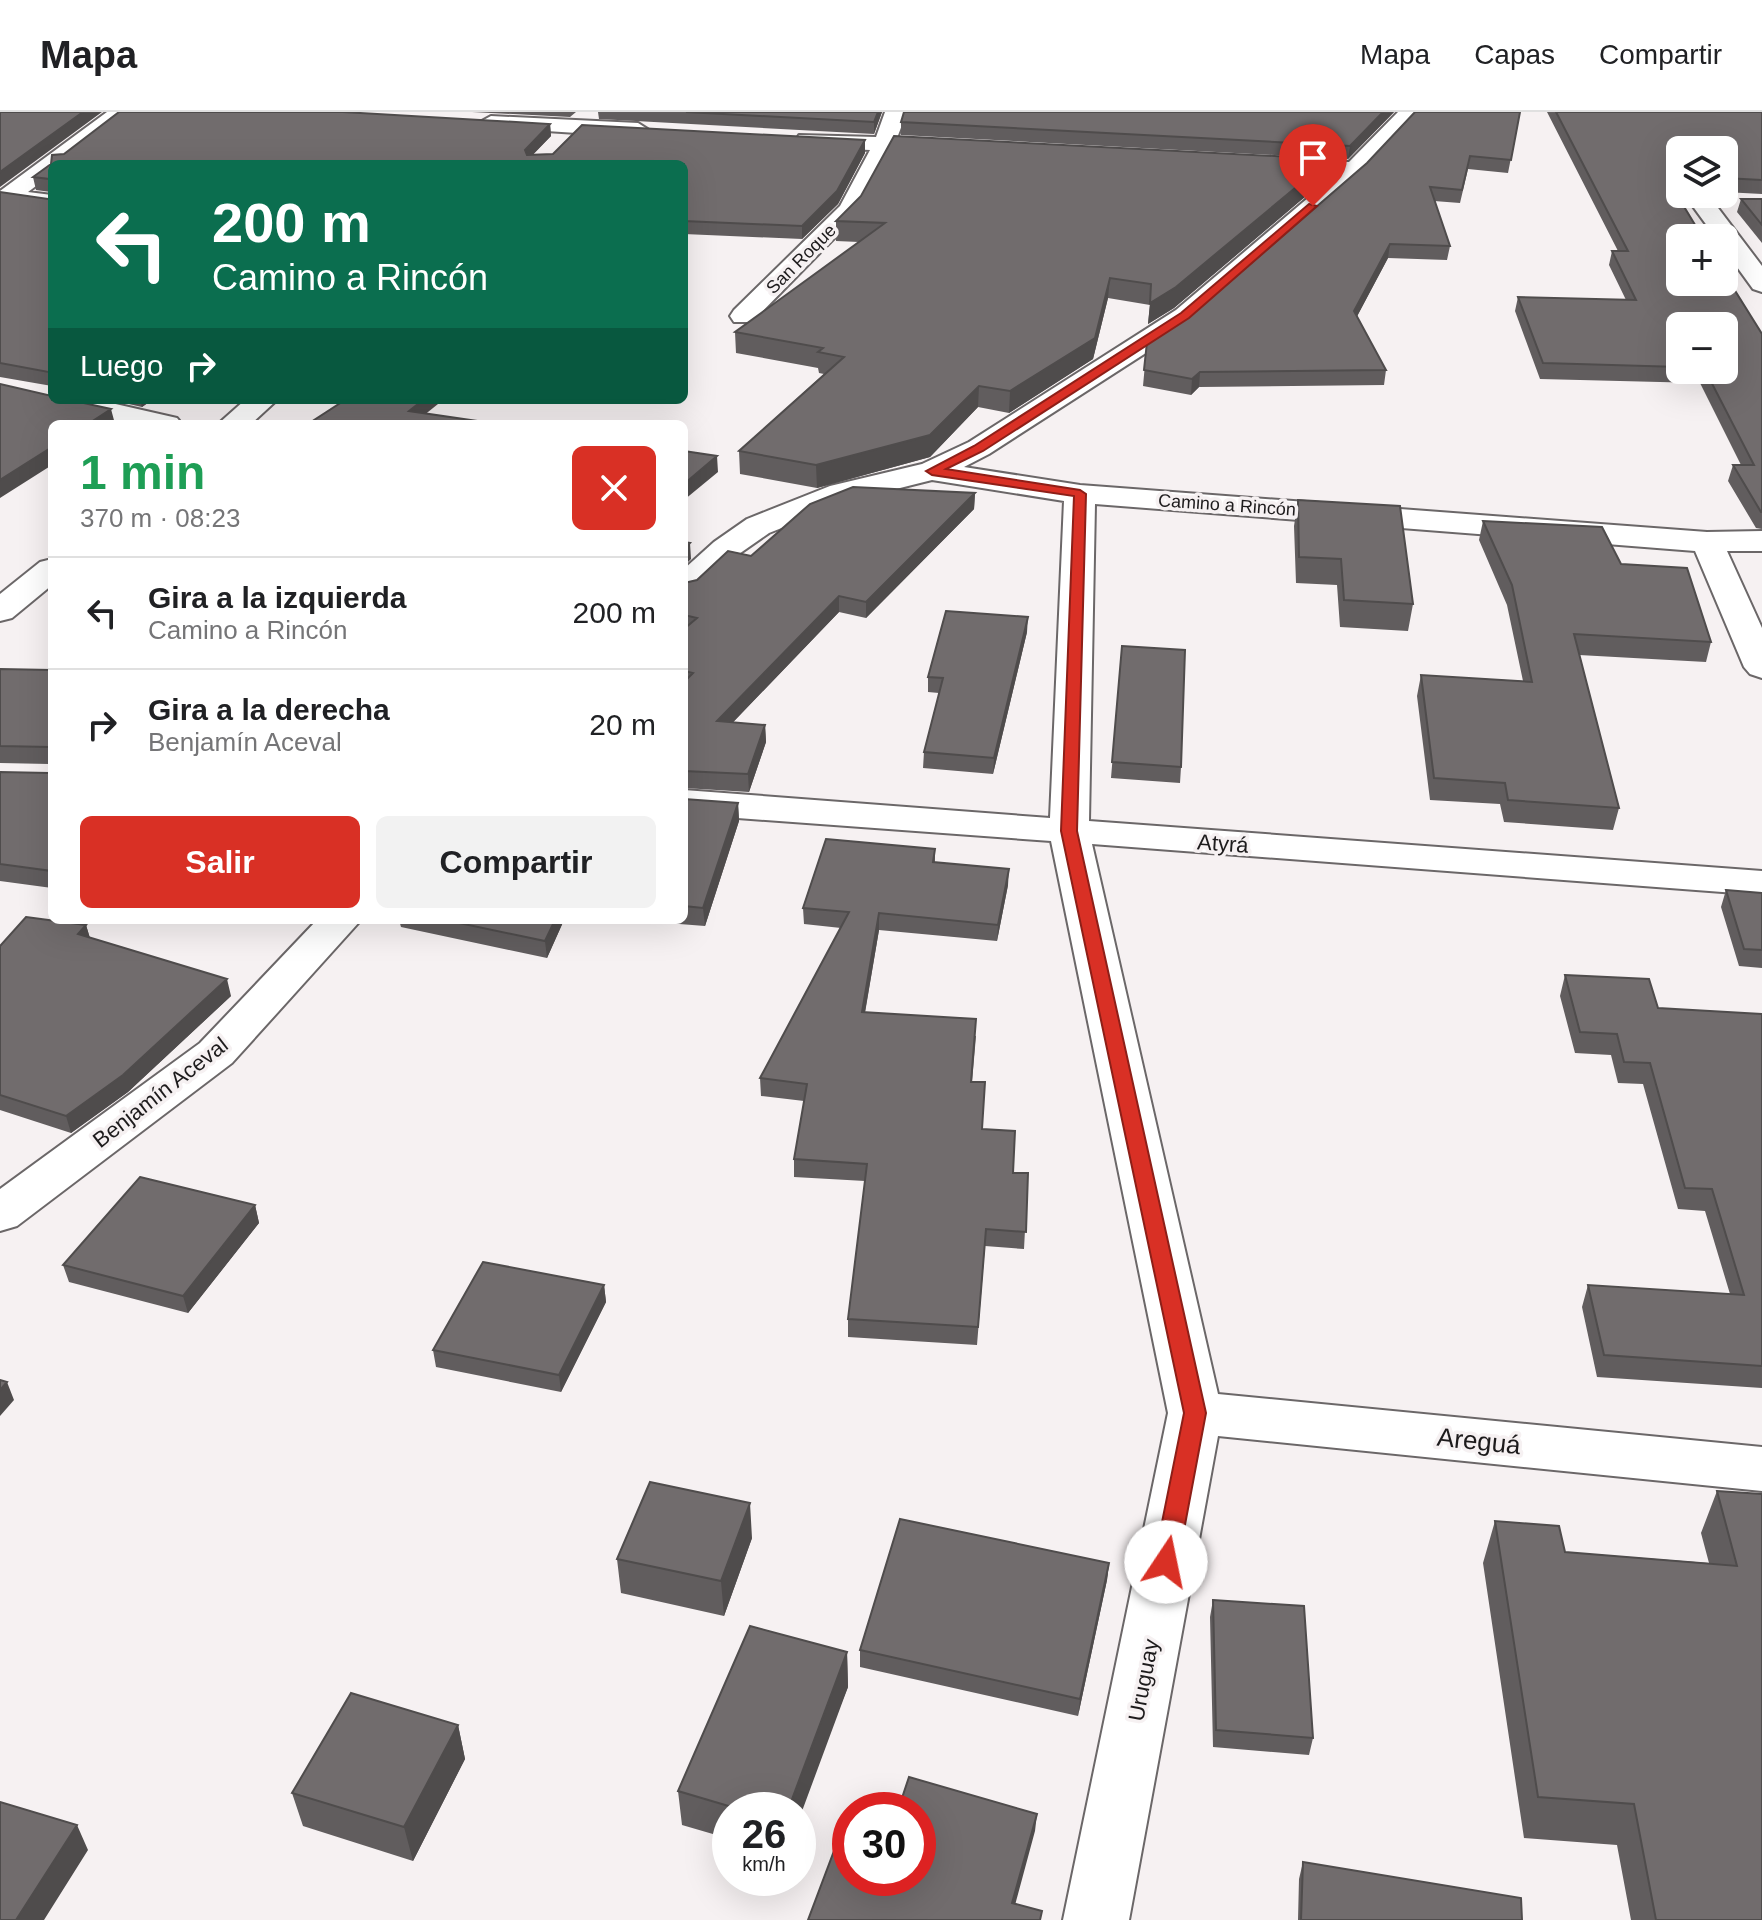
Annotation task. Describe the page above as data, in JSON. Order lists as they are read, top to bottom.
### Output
{
  "streets": {
    "street": [
      "San Roque",
      "Camino a Rincón",
      "Atyrá",
      "Benjamín Aceval",
      "Areguá",
      "Uruguay"
    ]
  },
  "crossings": [
    ["Camino a Rincón", "Uruguay"],
    ["Atyrá", "Uruguay"],
    ["Areguá", "Uruguay"]
  ],
  "page": {
    "header": "Mapa",
    "nav": ["Mapa", "Capas", "Compartir"],
    "map_buttons": ["+", "−"],
    "turn": ["200 m", "Camino a Rincón"],
    "then": "Luego",
    "heading": ["1 min", "370 m · 08:23"],
    "list": [
      {
        "name": "Gira a la izquierda",
        "note": "Camino a Rincón",
        "value": "200 m"
      },
      {
        "name": "Gira a la derecha",
        "note": "Benjamín Aceval",
        "value": "20 m"
      }
    ],
    "buttons": ["Salir", "Compartir"],
    "speed": "26 km/h",
    "limit": "30"
  }
}
